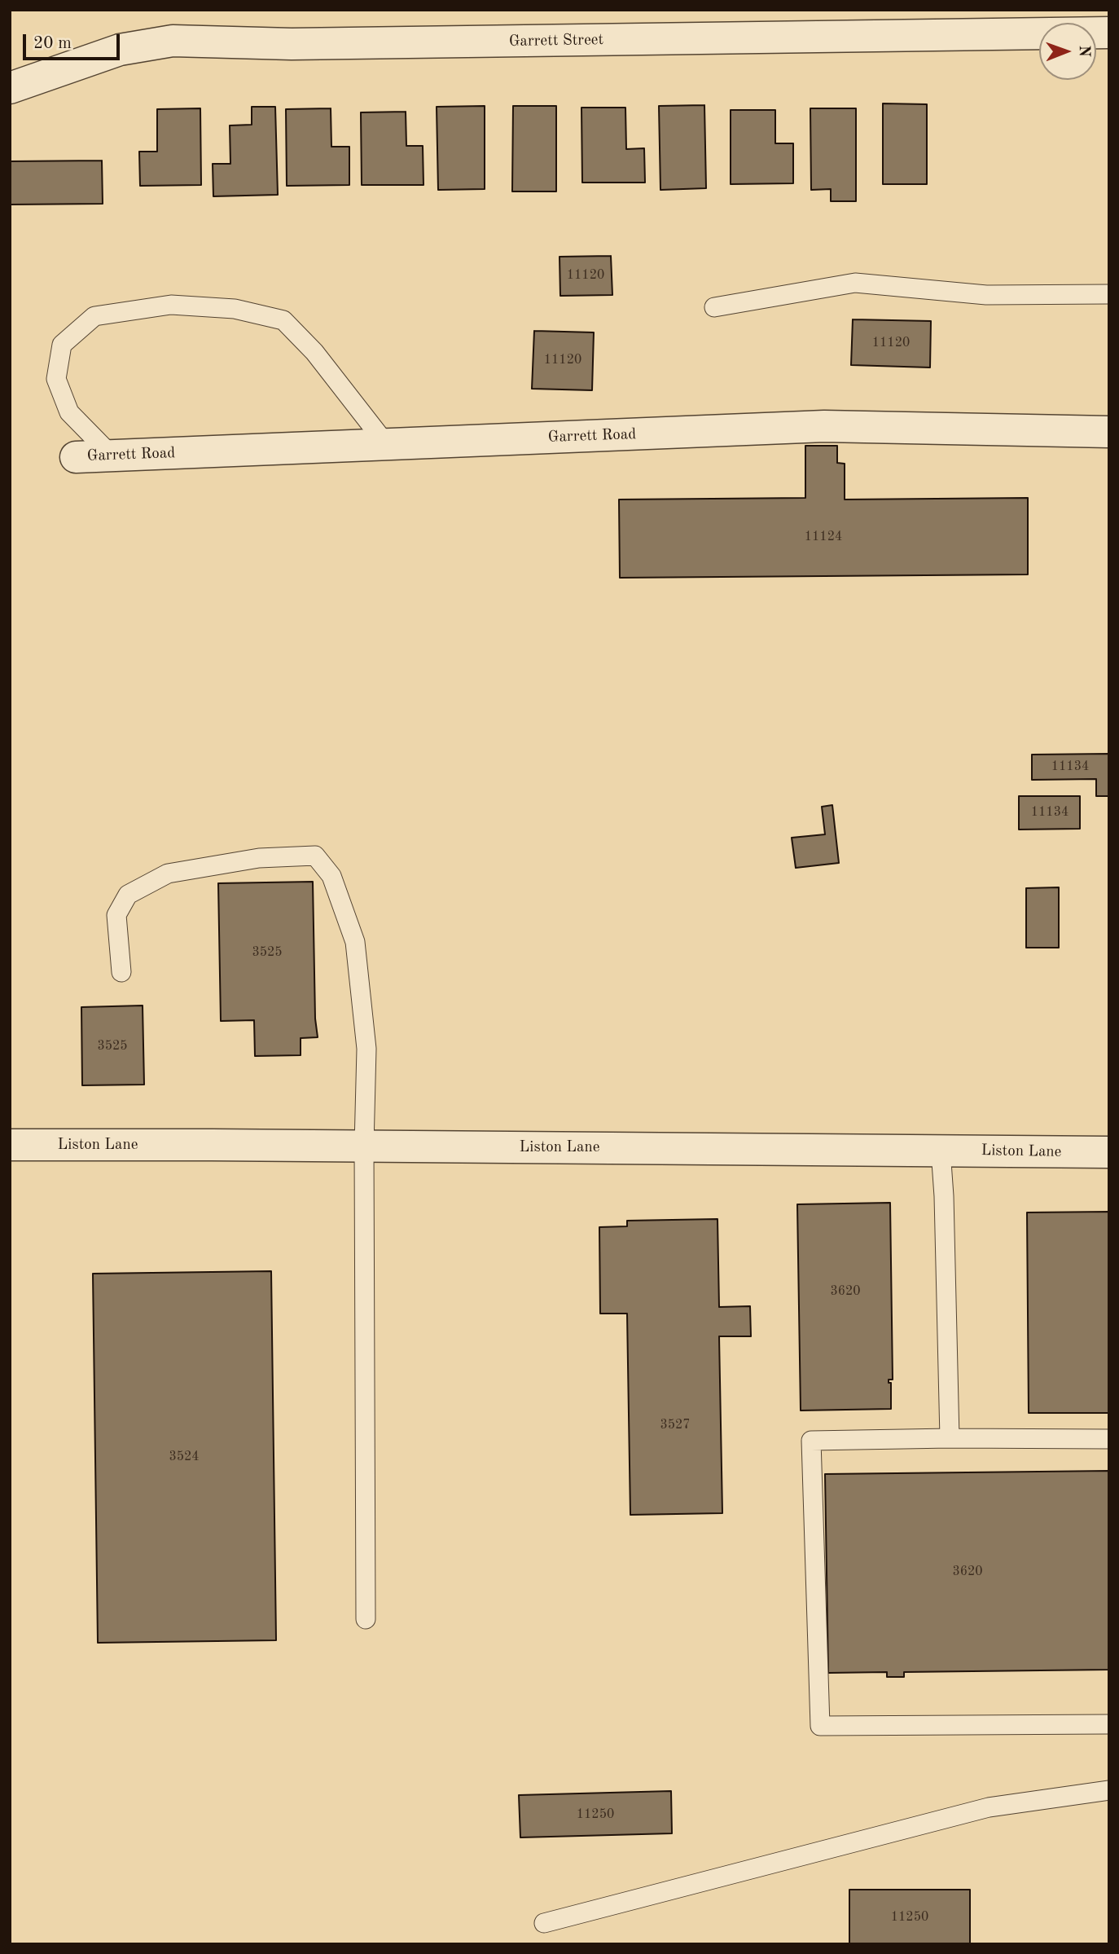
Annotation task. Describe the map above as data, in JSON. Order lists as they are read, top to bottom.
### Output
{
  "streets": {
    "street": ["Garrett Street", "Garrett Road", "Liston Lane"]
  },
  "house_numbers": [
    "11120",
    "11120",
    "11120",
    "11124",
    "11134",
    "11134",
    "3525",
    "3525",
    "3620",
    "3527",
    "3524",
    "3620",
    "11250",
    "11250"
  ],
  "scale_bar": "20 m",
  "north": "right"
}
